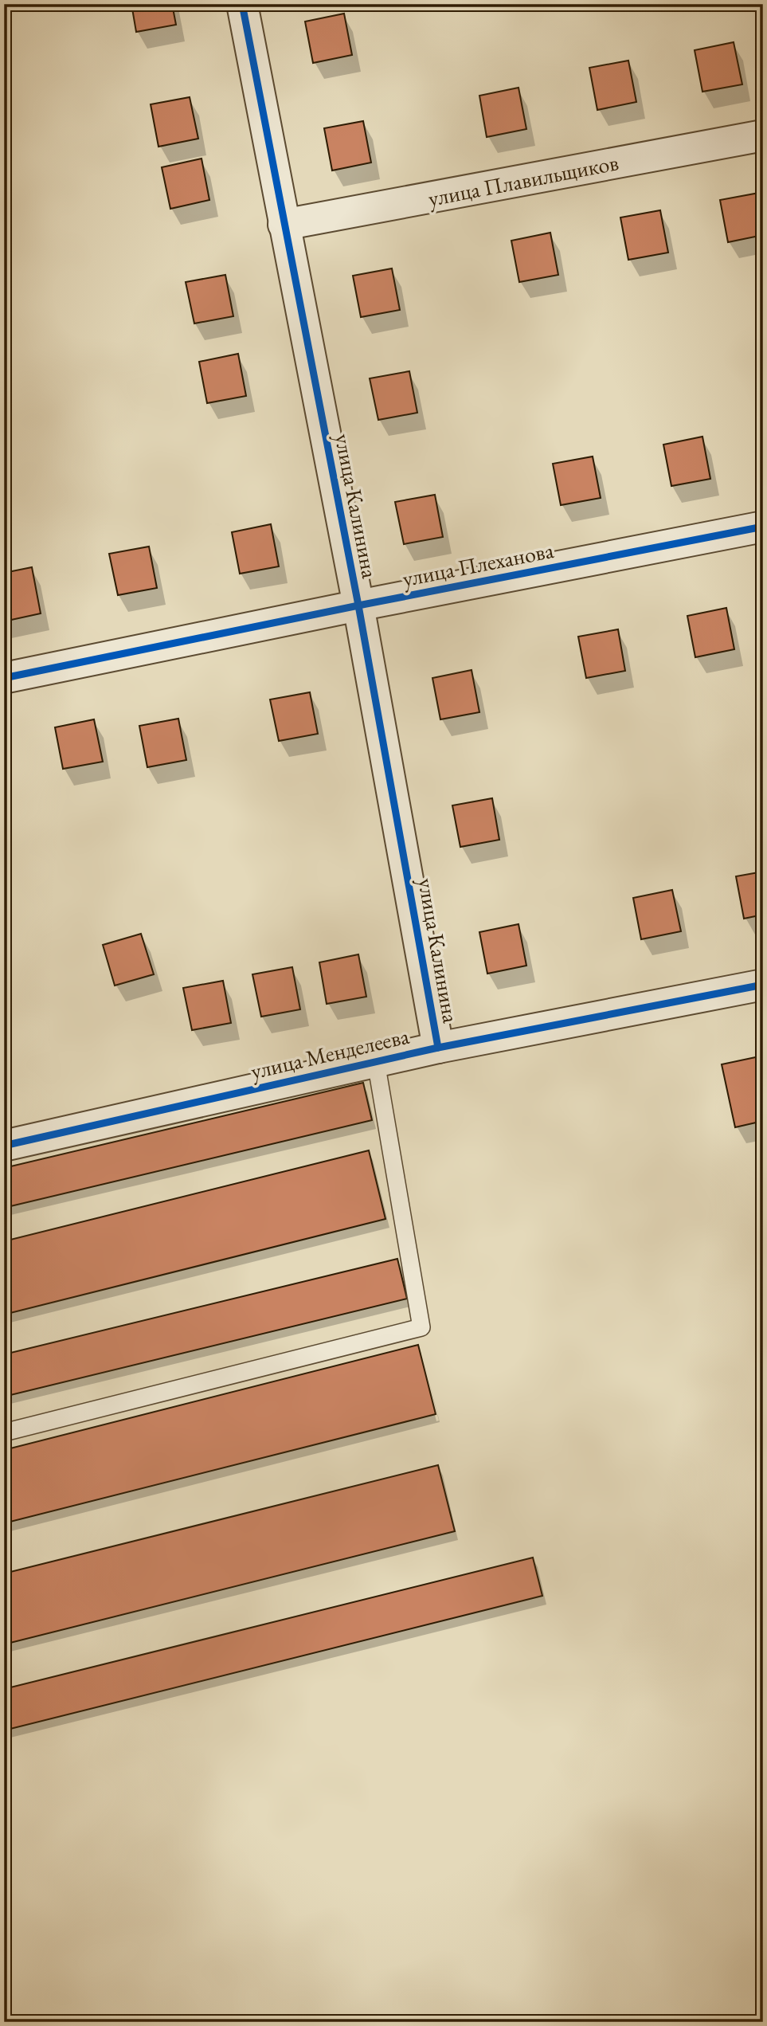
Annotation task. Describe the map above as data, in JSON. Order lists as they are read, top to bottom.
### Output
{
  "streets": {
    "street": [
      "улица Плавильщиков",
      "улица Калинина",
      "улица Плеханова",
      "улица Менделеева"
    ]
  },
  "crossings": [
    ["улица Плавильщиков", "улица Калинина"],
    ["улица Калинина", "улица Плеханова"],
    ["улица Калинина", "улица Менделеева"]
  ]
}
